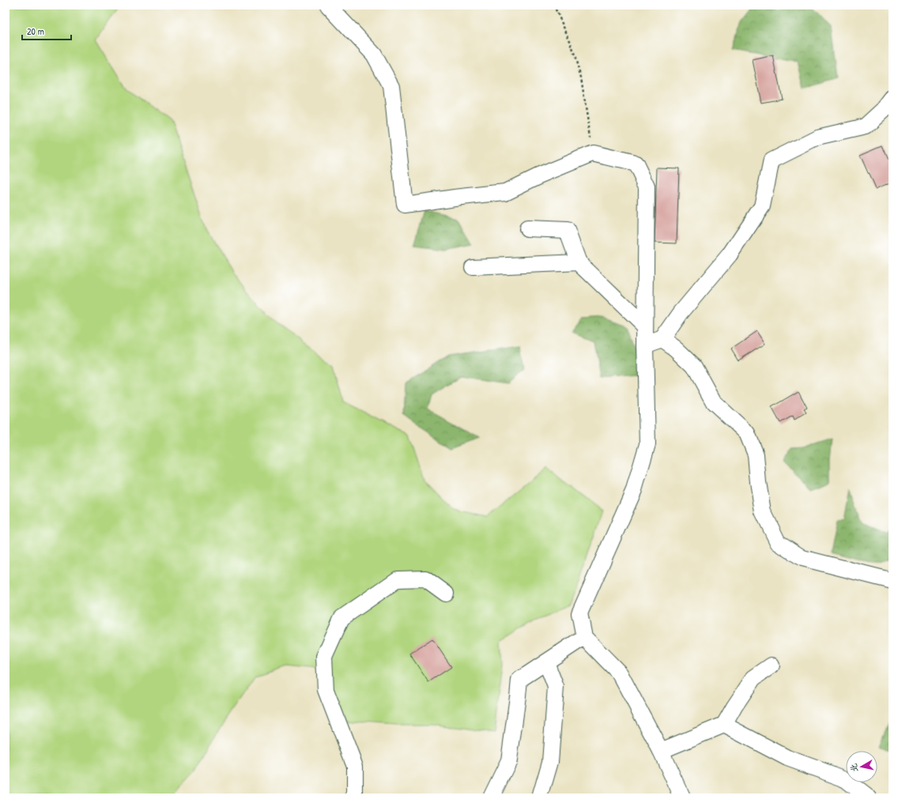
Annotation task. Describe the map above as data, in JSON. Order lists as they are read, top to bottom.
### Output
{
  "scale_bar": "20 m",
  "north": "left"
}
